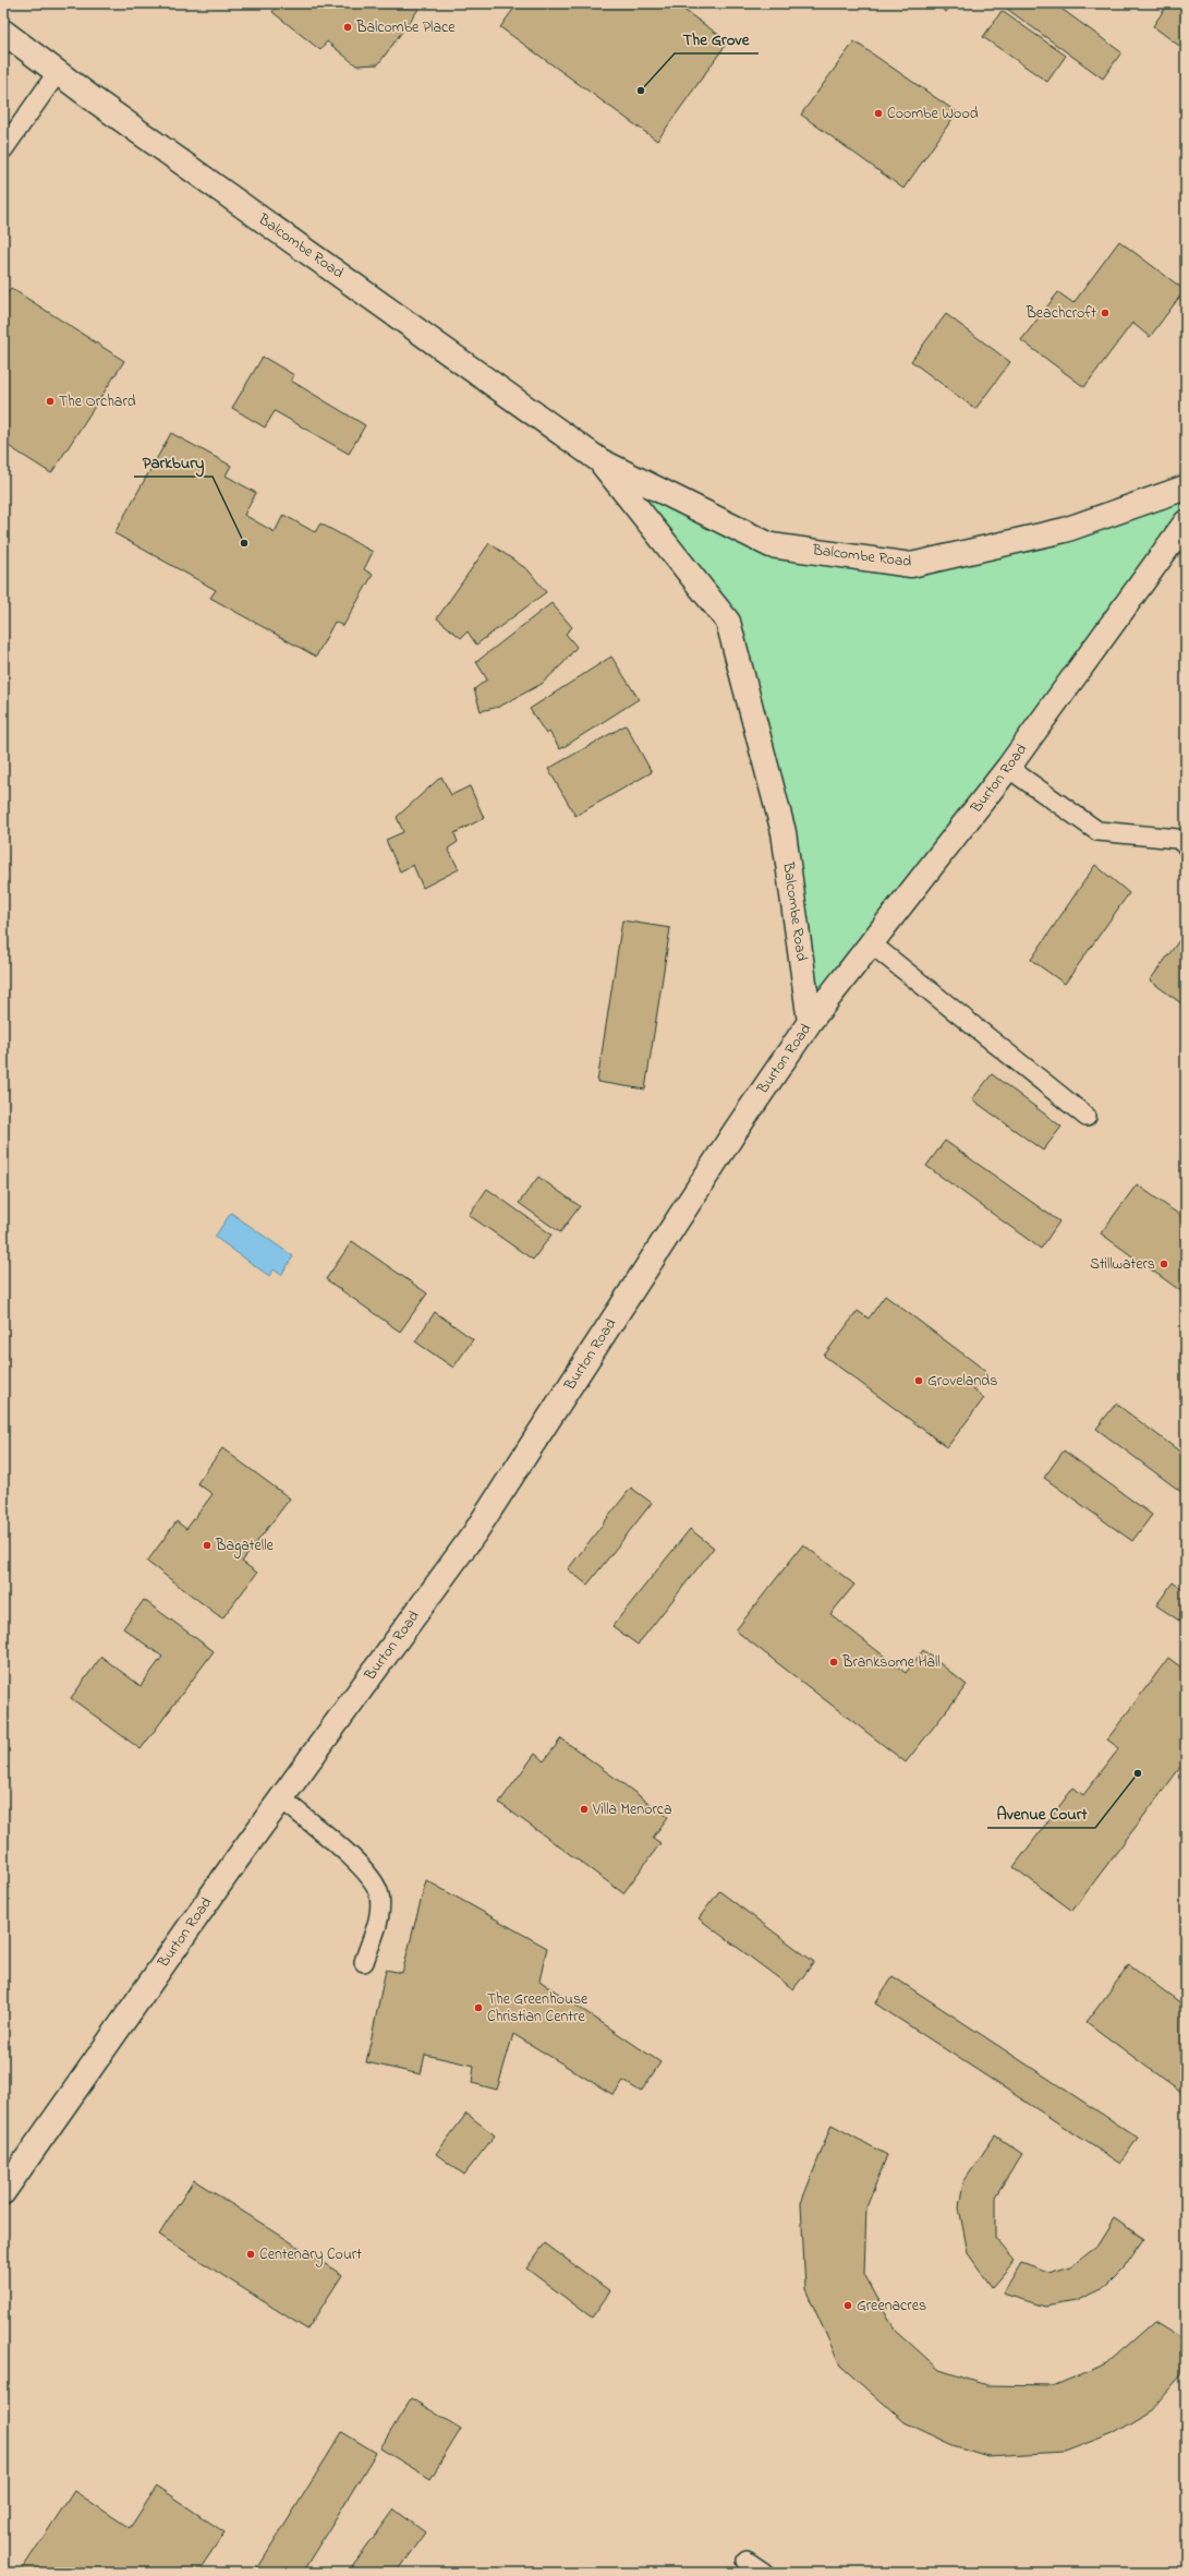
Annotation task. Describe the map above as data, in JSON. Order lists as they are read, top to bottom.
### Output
{
  "streets": {
    "street": ["Balcombe Road", "Burton Road"]
  },
  "crossings": [
    ["Balcombe Road", "Burton Road"]
  ],
  "places": [
    "Balcombe Place",
    "The Grove",
    "Coombe Wood",
    "Beachcroft",
    "The Orchard",
    "Parkbury",
    "Stillwaters",
    "Grovelands",
    "Bagatelle",
    "Branksome Hall",
    "Avenue Court",
    "Villa Menorca",
    "The Greenhouse Christian Centre",
    "Centenary Court",
    "Greenacres"
  ]
}
